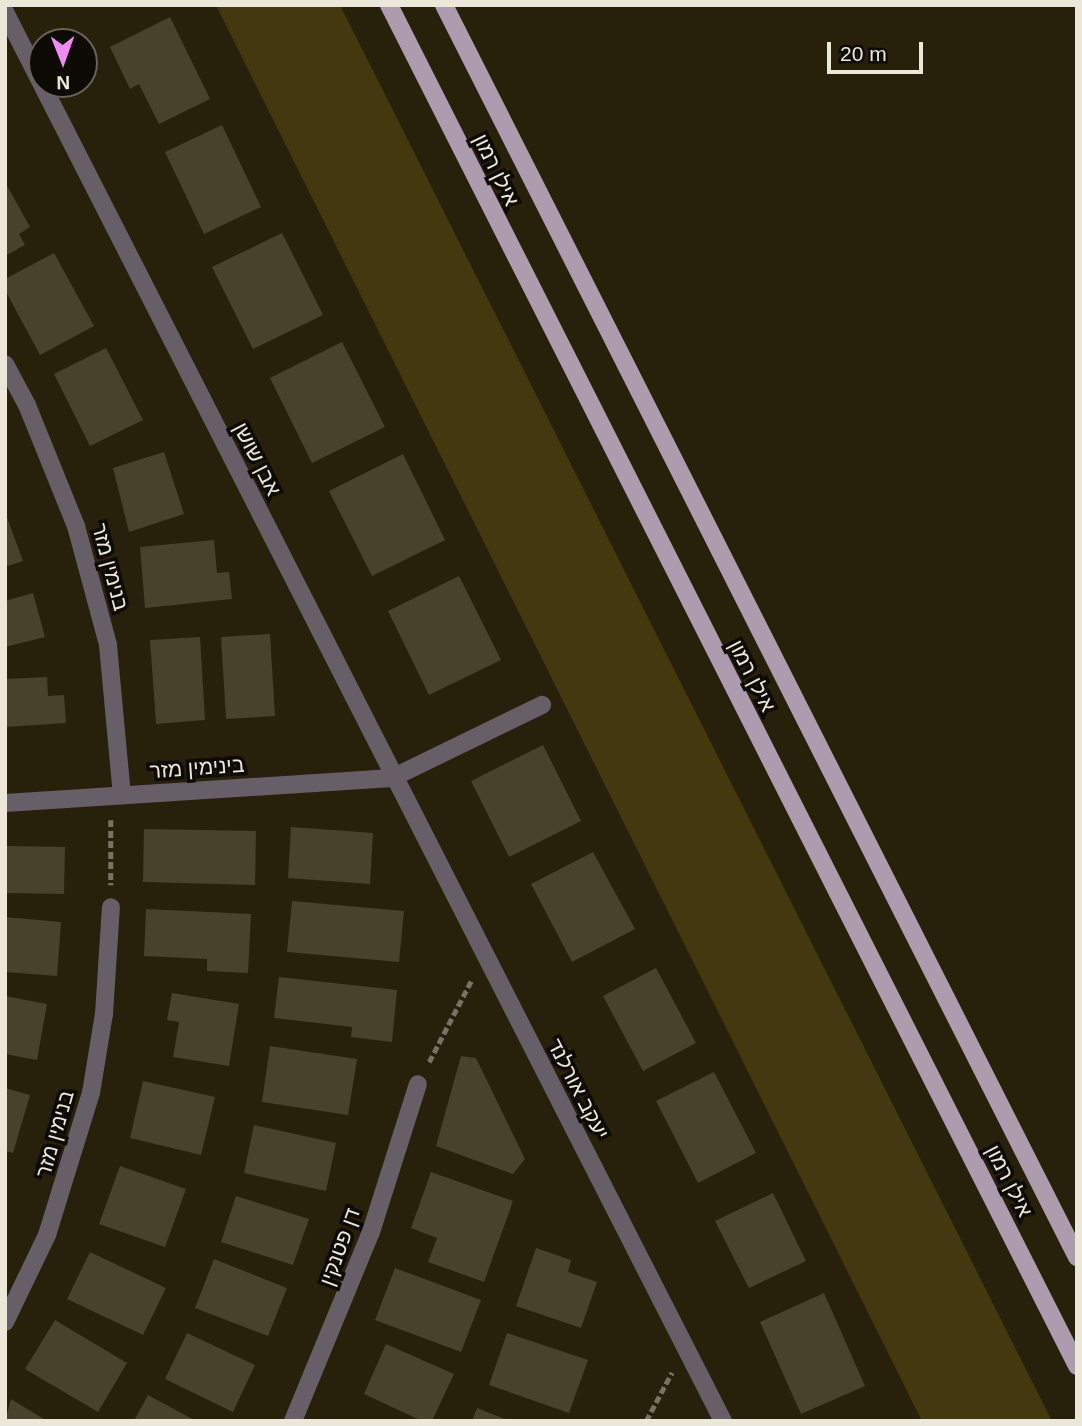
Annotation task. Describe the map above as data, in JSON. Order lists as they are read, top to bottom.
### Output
{
  "streets": {
    "main road": ["אילן רמון"],
    "street": [
      "אבן שושן",
      "בנימין מזר",
      "בינימין מזר",
      "יעקב אורלנד",
      "דן פטנקין"
    ]
  },
  "crossings": [
    ["אבן שושן", "בינימין מזר"],
    ["אבן שושן", "יעקב אורלנד"],
    ["בנימין מזר", "בינימין מזר"],
    ["בינימין מזר", "יעקב אורלנד"]
  ],
  "scale_bar": "20 m",
  "north": "bottom"
}
